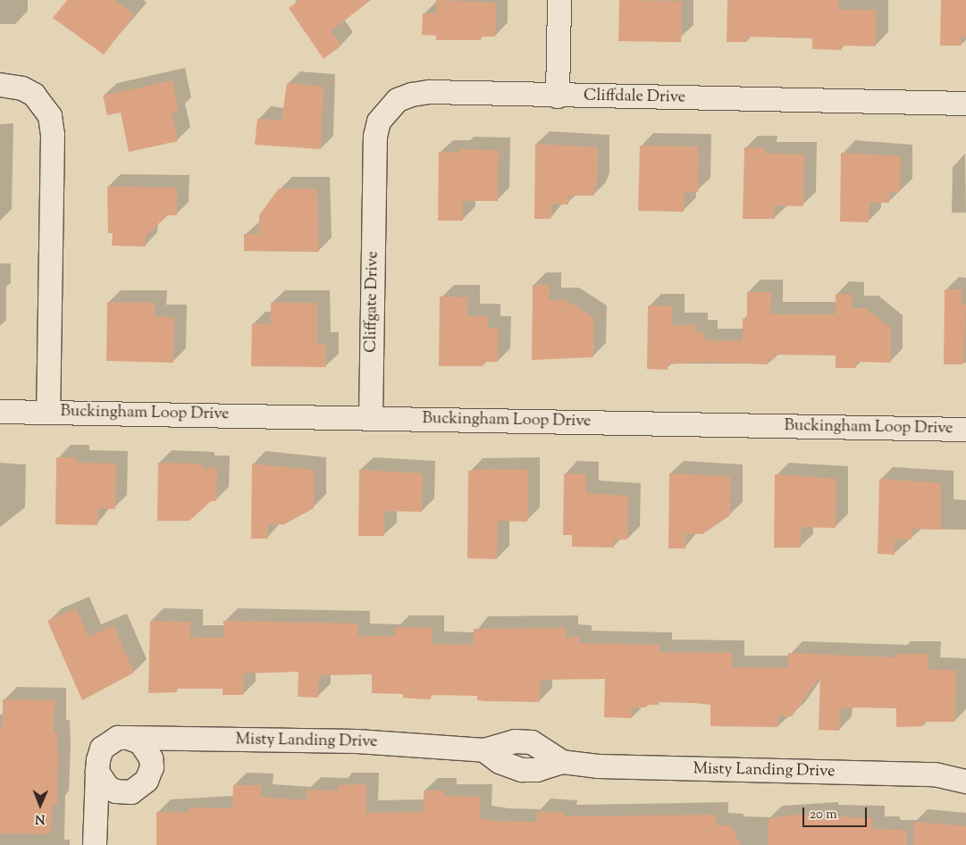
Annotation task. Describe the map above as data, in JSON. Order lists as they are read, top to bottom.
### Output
{
  "streets": {
    "street": [
      "Cliffdale Drive",
      "Cliffgate Drive",
      "Buckingham Loop Drive",
      "Misty Landing Drive"
    ]
  },
  "crossings": [
    ["Cliffdale Drive", "Cliffgate Drive"],
    ["Cliffgate Drive", "Buckingham Loop Drive"]
  ],
  "scale_bar": "20 m",
  "north": "bottom"
}
